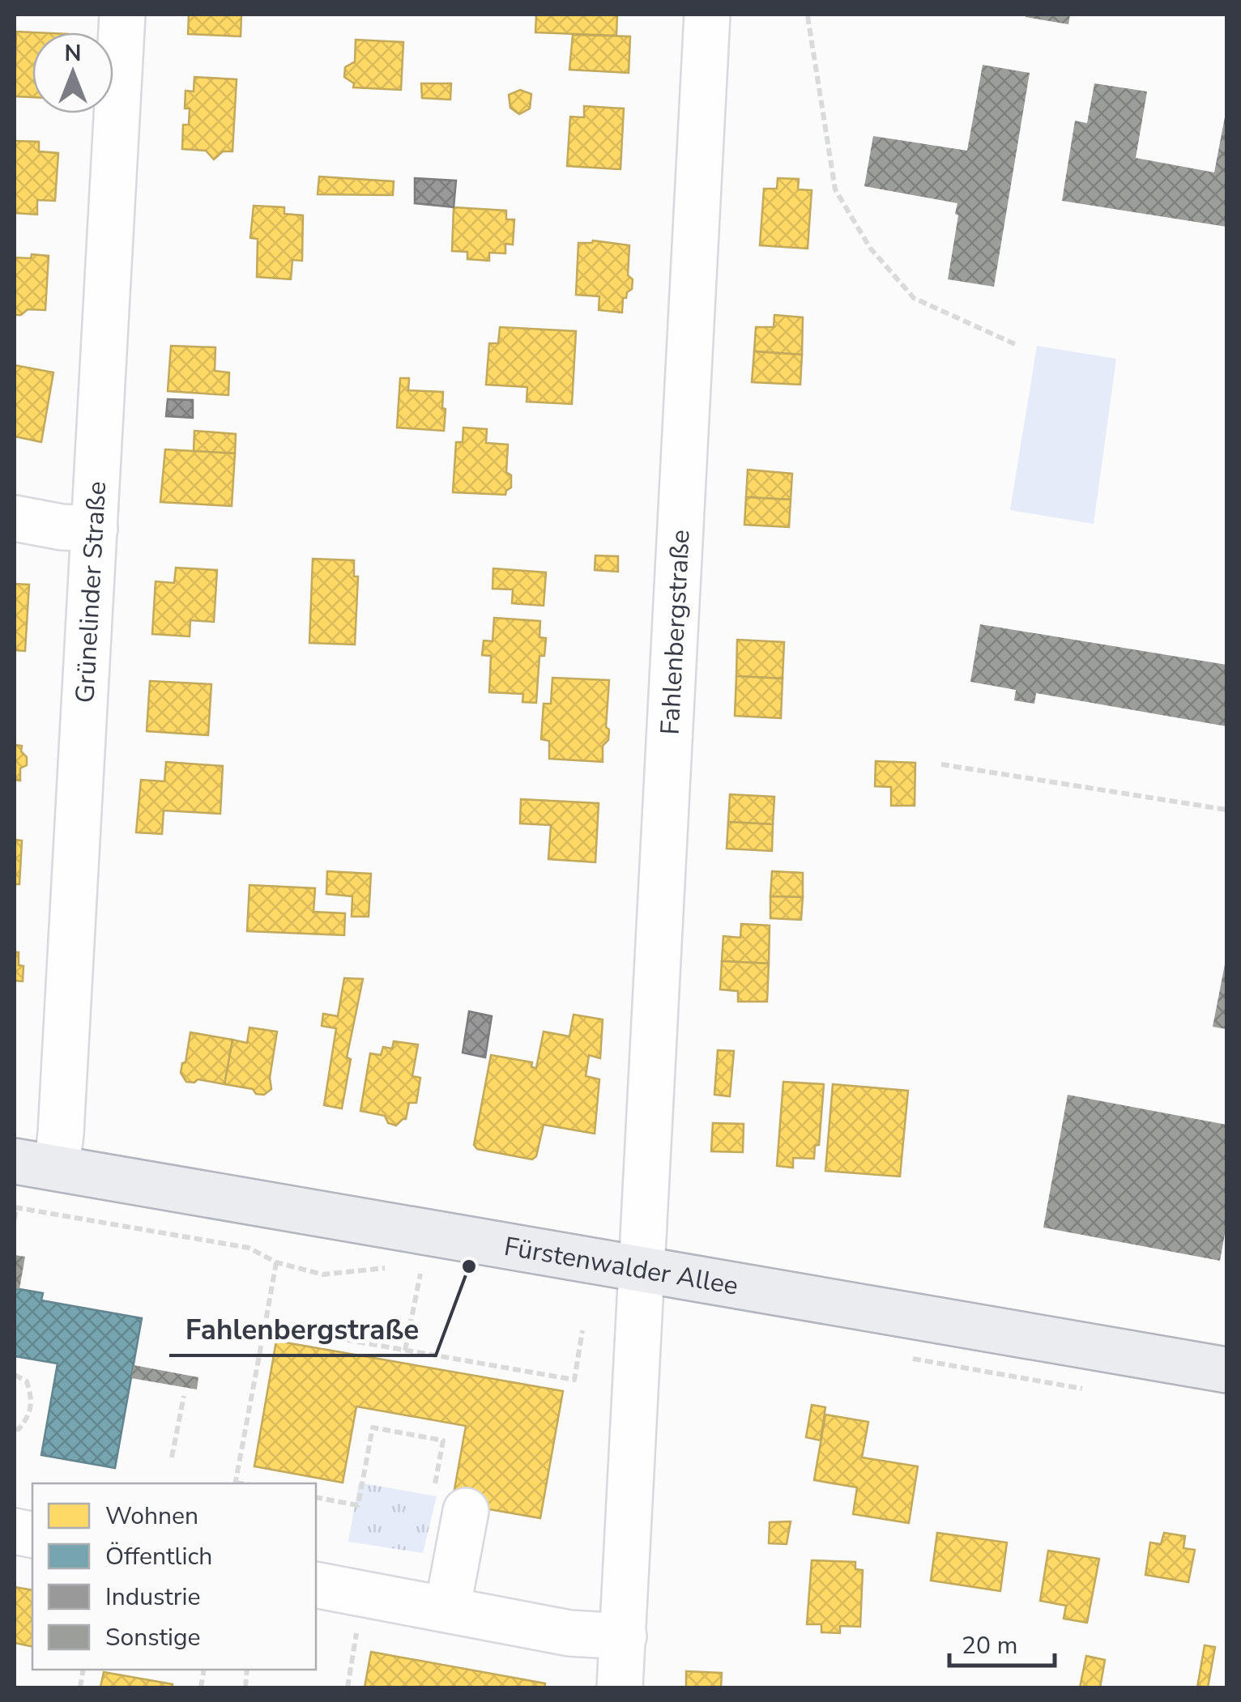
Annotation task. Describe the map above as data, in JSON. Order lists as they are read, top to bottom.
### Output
{
  "streets": {
    "main road": ["Fürstenwalder Allee"],
    "street": ["Grünelinder Straße", "Fahlenbergstraße"]
  },
  "crossings": [
    ["Grünelinder Straße", "Fürstenwalder Allee"],
    ["Fahlenbergstraße", "Fürstenwalder Allee"]
  ],
  "places": ["Fahlenbergstraße"],
  "legend": [
    "Wohnen",
    "Öffentlich",
    "Industrie",
    "Sonstige"
  ],
  "scale_bar": "20 m",
  "north": "top"
}
